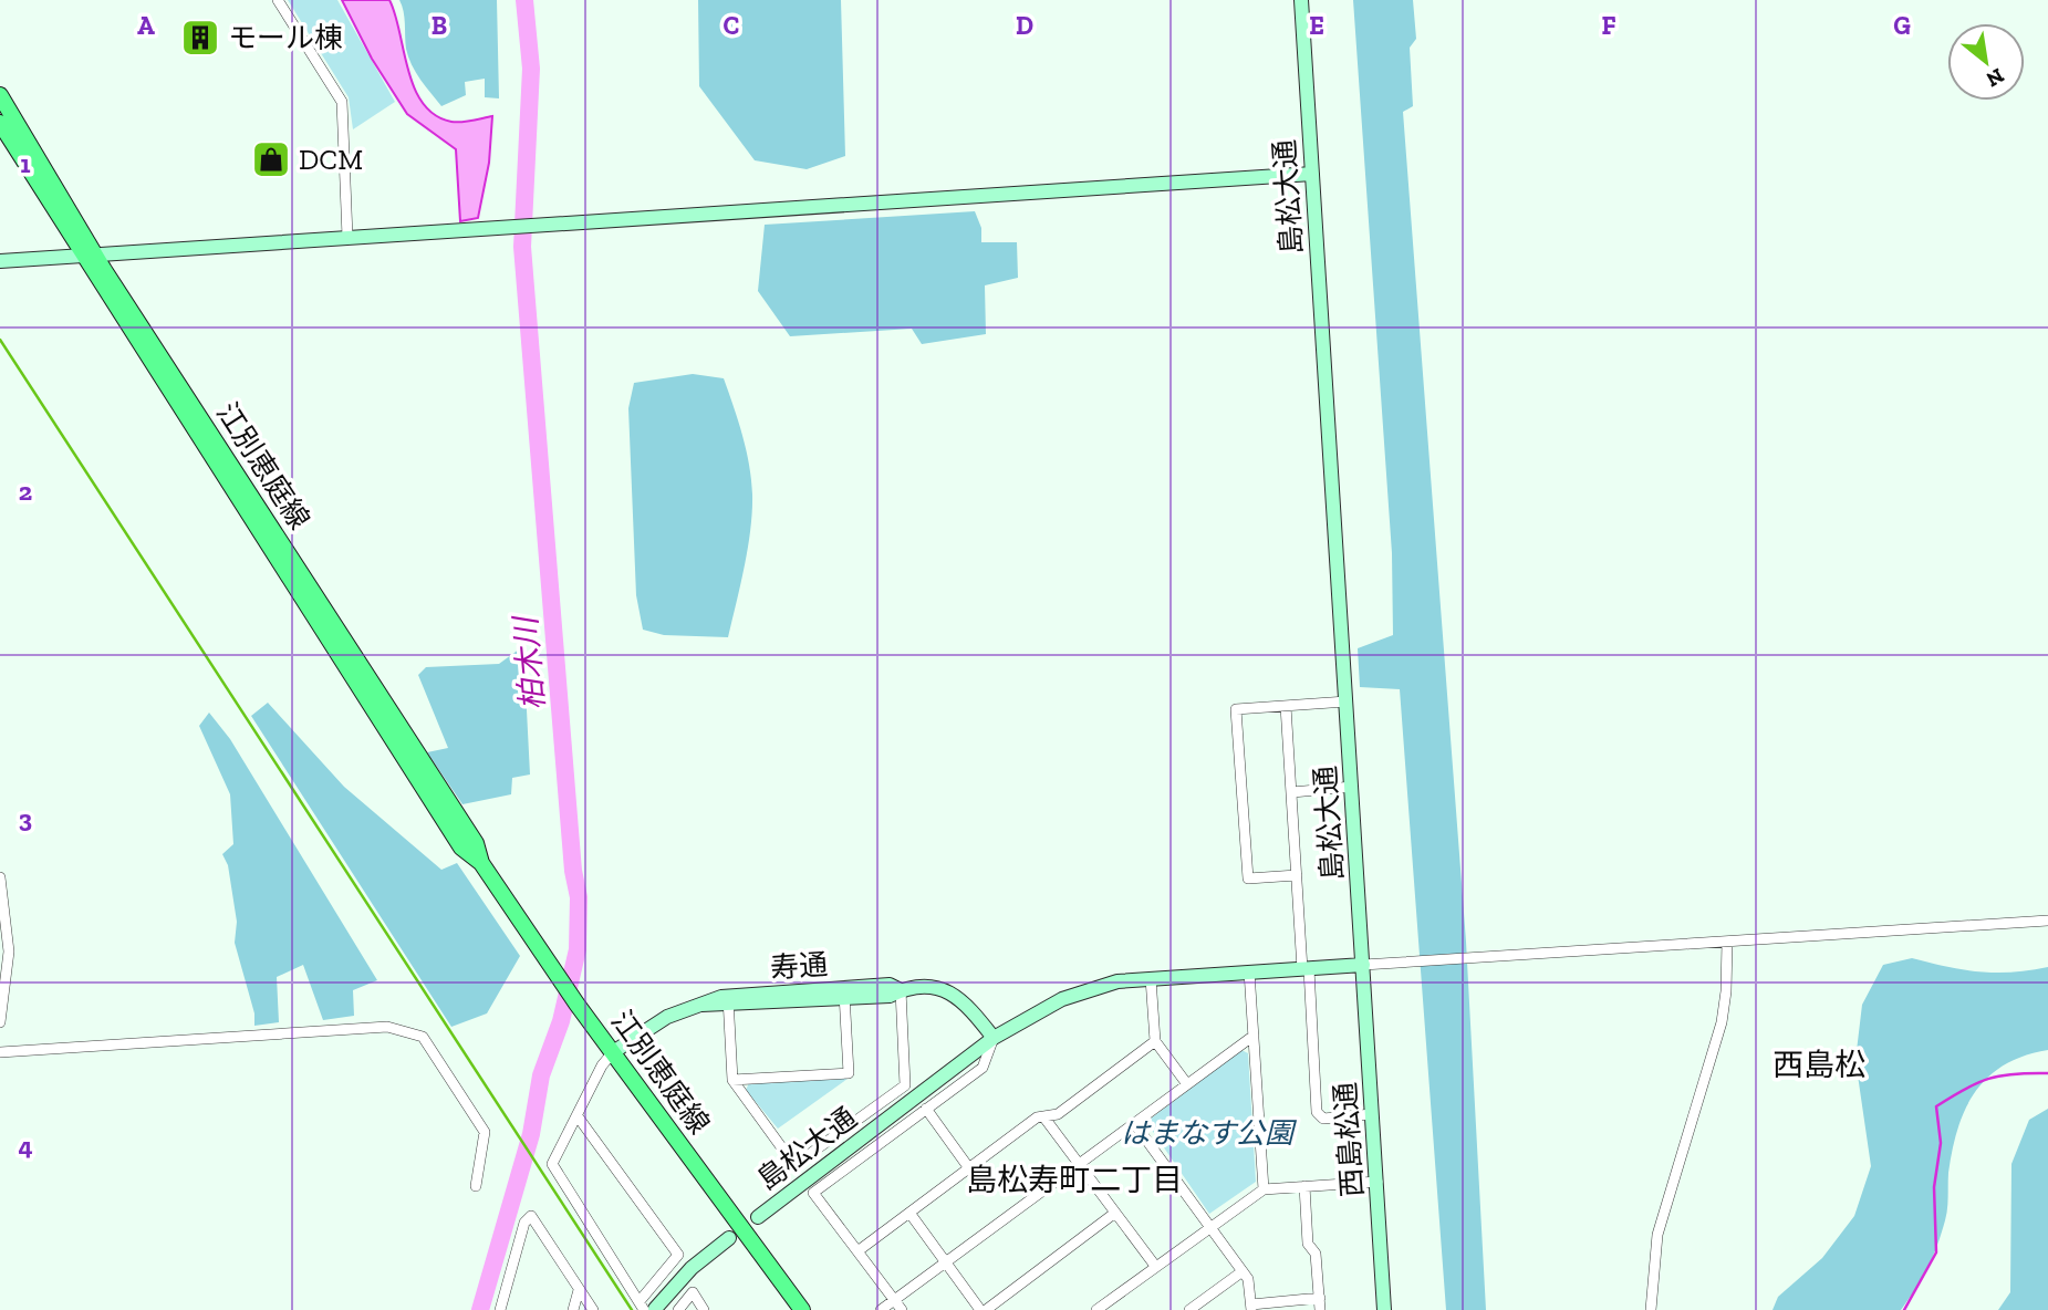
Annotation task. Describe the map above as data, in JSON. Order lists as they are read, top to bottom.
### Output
{
  "streets": {
    "main road": ["江別恵庭線"],
    "street": ["島松大通", "寿通", "西島松通"]
  },
  "crossings": [
    ["島松大通", "寿通"],
    ["島松大通", "西島松通"],
    ["江別恵庭線", "寿通"]
  ],
  "districts": ["西島松", "島松寿町二丁目"],
  "water": ["柏木川"],
  "parks": ["はまなす公園"],
  "places": {
    "building": ["モール棟"],
    "shop": ["DCM"]
  },
  "north": "bottom right",
  "grid": {
    "columns": [
      "A",
      "B",
      "C",
      "D",
      "E",
      "F",
      "G"
    ],
    "rows": [
      "1",
      "2",
      "3",
      "4"
    ]
  }
}
